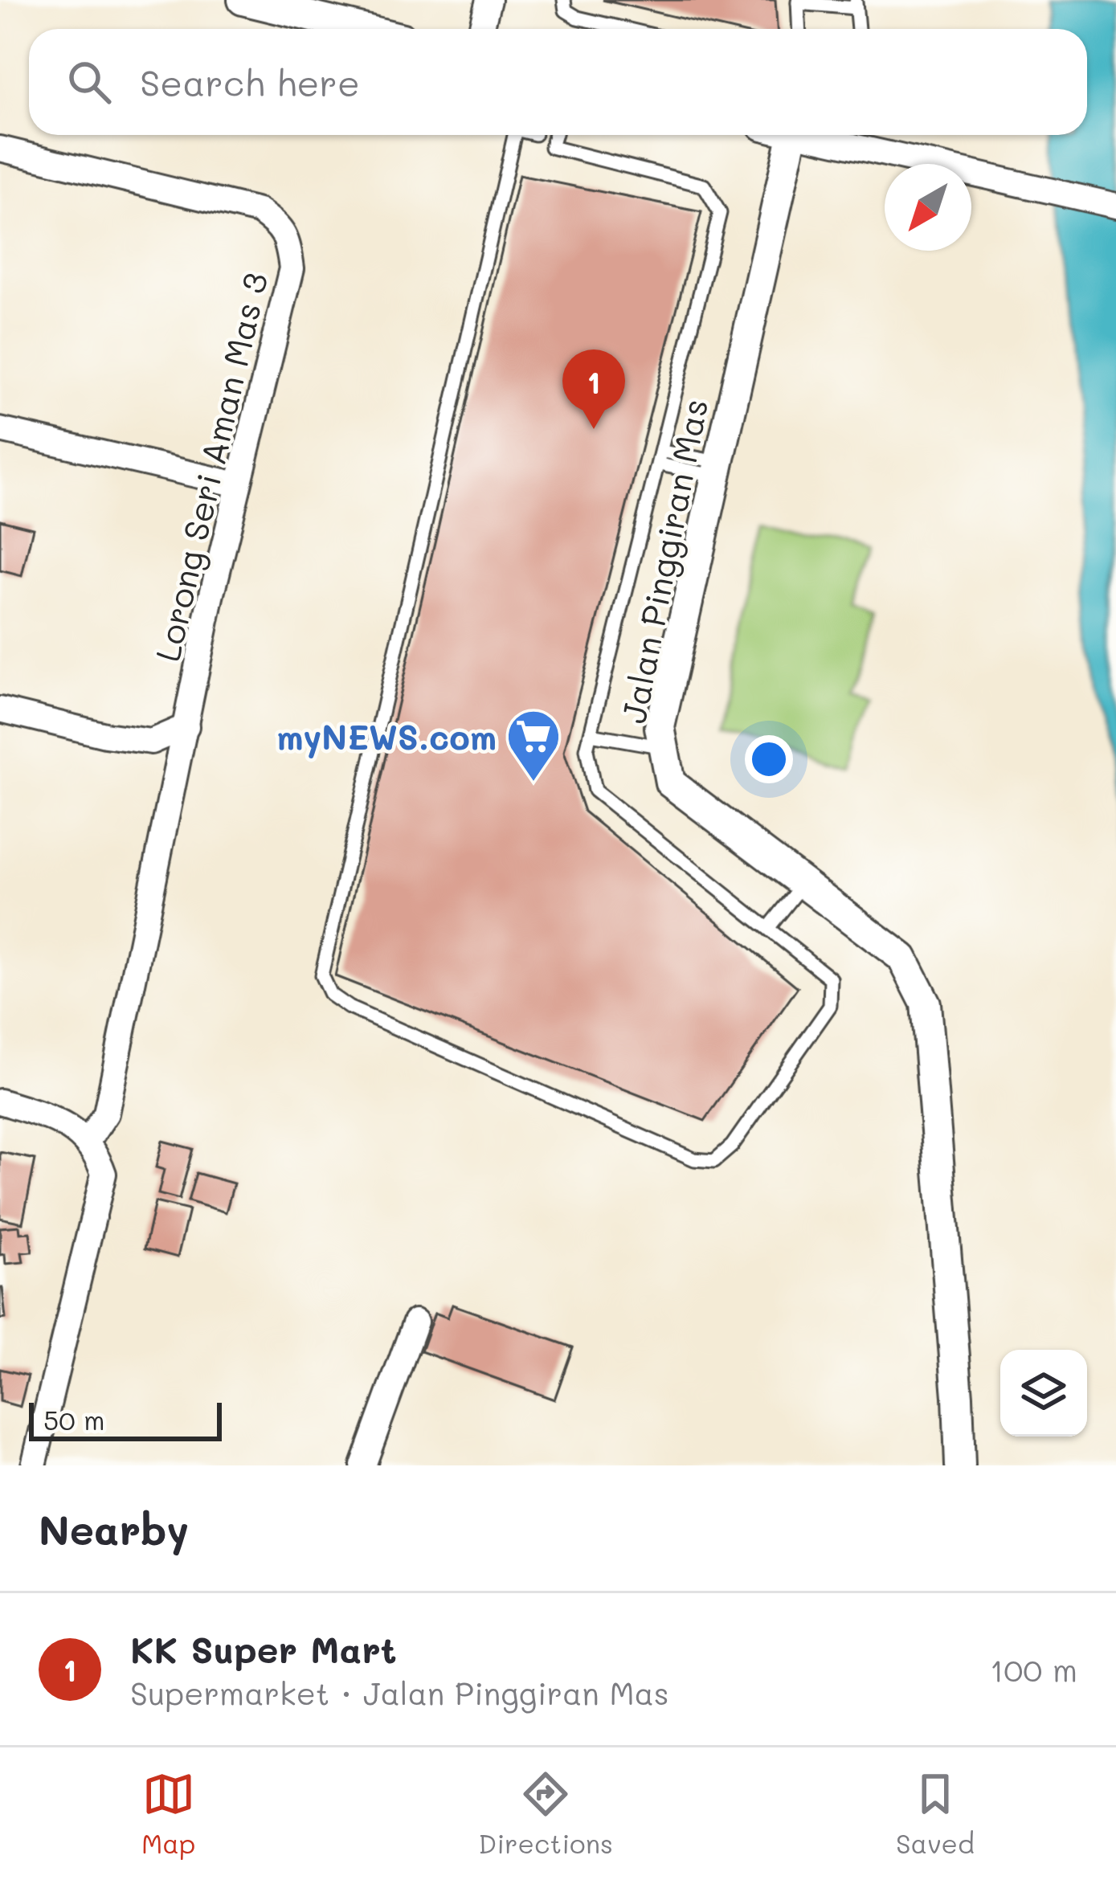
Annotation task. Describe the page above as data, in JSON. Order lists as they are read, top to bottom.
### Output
{
  "streets": {
    "street": ["Lorong Seri Aman Mas 3", "Jalan Pinggiran Mas"]
  },
  "places": {
    "supermarket": ["myNEWS.com"]
  },
  "scale_bar": "50 m",
  "north": "bottom left",
  "page": {
    "search": "Search here",
    "pins": "1",
    "scale": "50 m",
    "heading": "Nearby",
    "list": [
      {
        "mark": "1",
        "name": "KK Super Mart",
        "note": "Supermarket · Jalan Pinggiran Mas",
        "value": "100 m"
      }
    ],
    "nav": ["Map", "Directions", "Saved"]
  }
}
